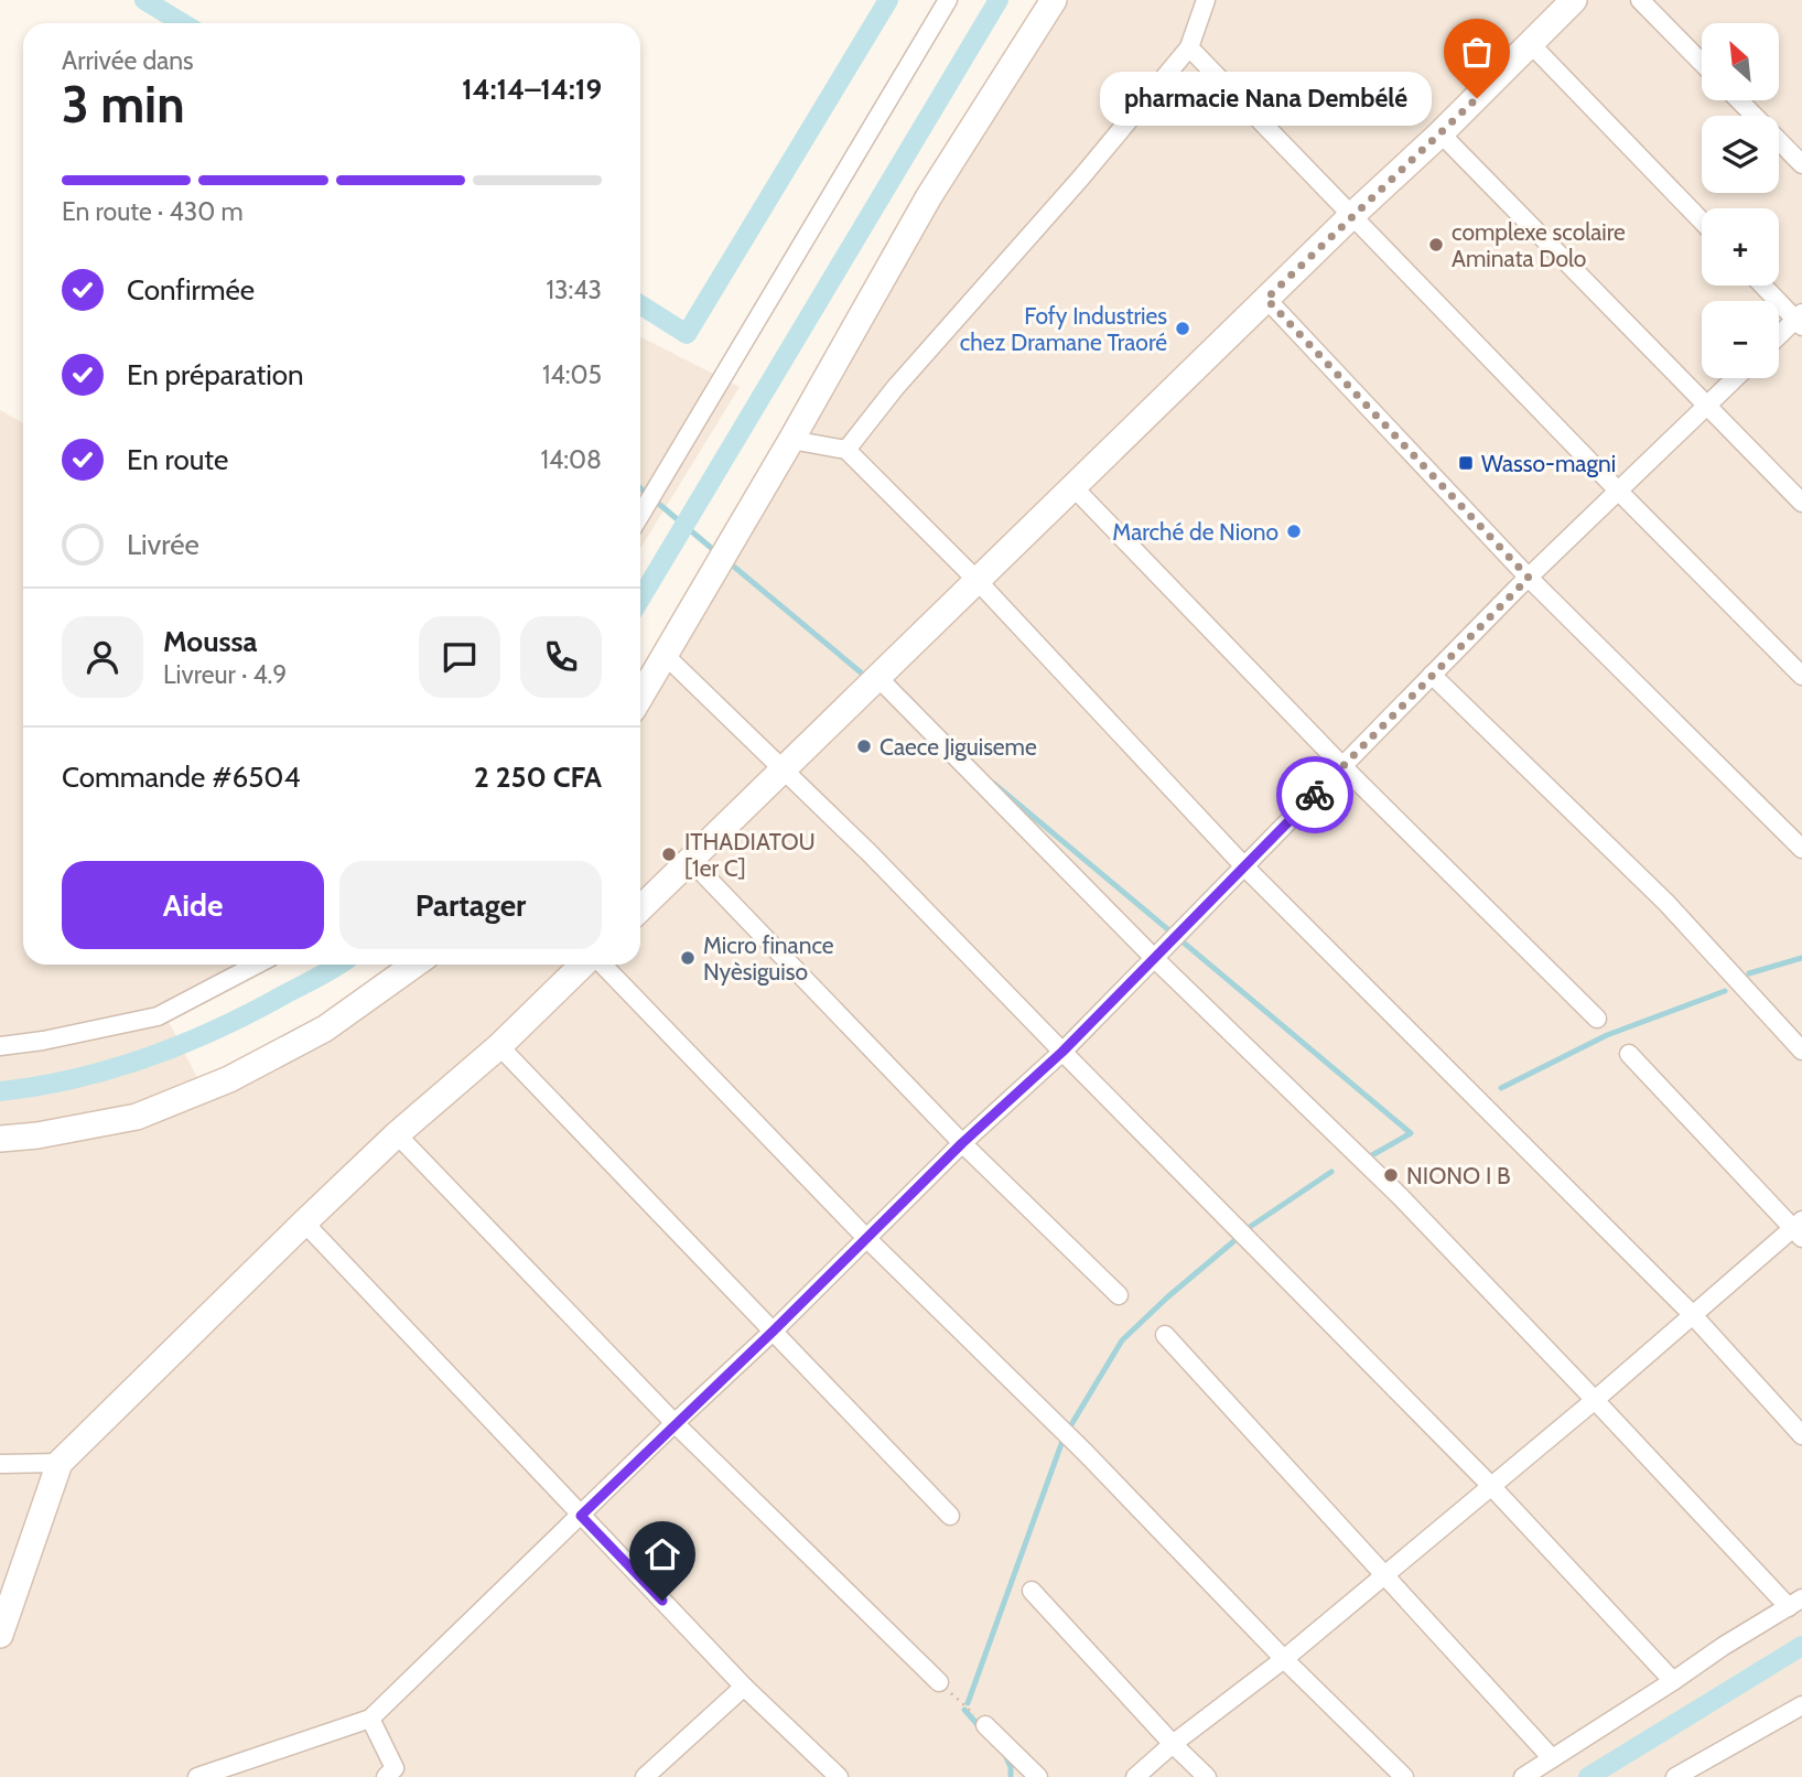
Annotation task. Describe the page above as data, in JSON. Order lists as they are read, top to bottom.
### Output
{
  "places": {
    "other": [
      "pharmacie Nana Dembélé",
      "complexe scolaire Aminata Dolo",
      "Fofy Industries chez Dramane Traoré",
      "Marché de Niono",
      "Caece Jiguiseme",
      "ITHADIATOU [1er C]",
      "Micro finance Nyèsiguiso",
      "NIONO I B"
    ],
    "transit": ["Wasso-magni"]
  },
  "north": "top left",
  "page": {
    "map_buttons": ["+", "−"],
    "heading": ["3 min", "Arrivée dans", "14:14–14:19"],
    "panel": [
      "Moussa",
      "Livreur · 4.9",
      "Commande #6504",
      "2 250 CFA"
    ],
    "bubble": "pharmacie Nana Dembélé",
    "bar": "En route · 430 m",
    "list": [
      ["Confirmée", "13:43"],
      ["En préparation", "14:05"],
      ["En route", "14:08"],
      "Livrée"
    ],
    "buttons": ["Aide", "Partager"]
  }
}
